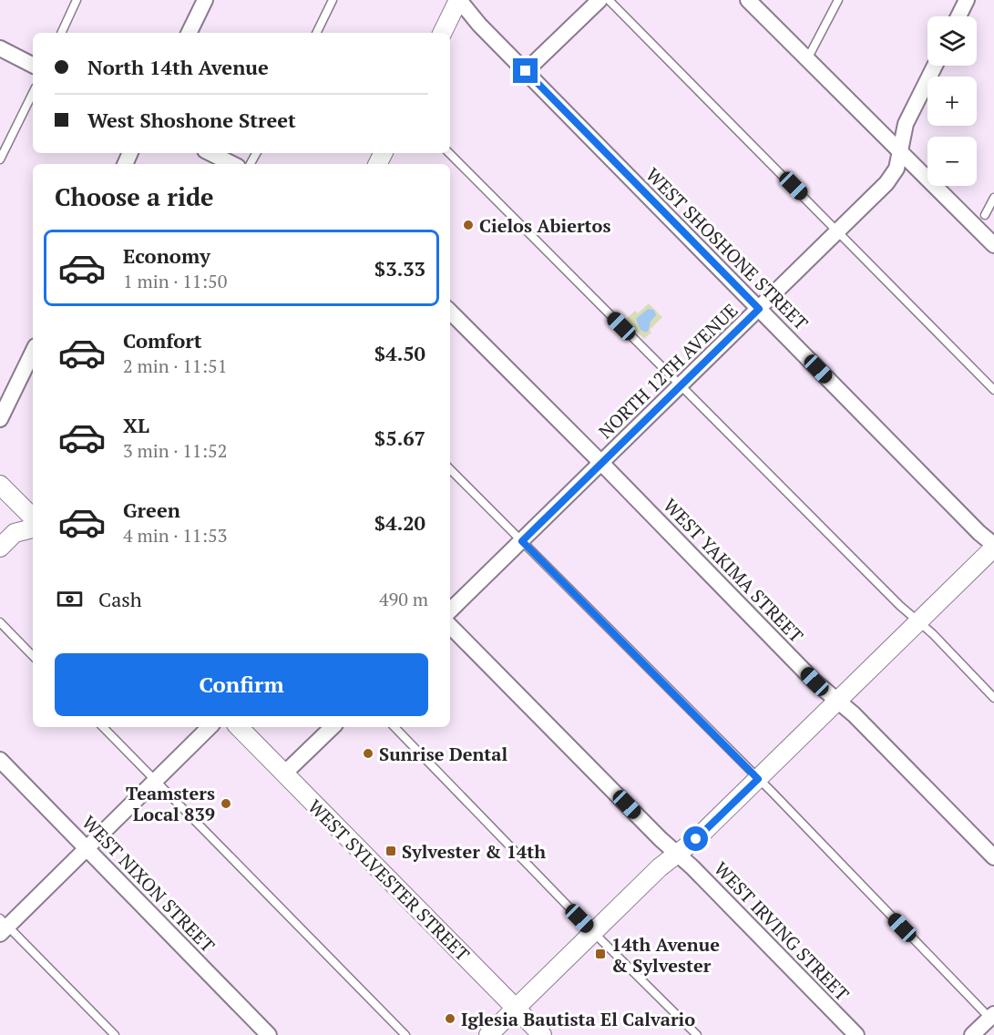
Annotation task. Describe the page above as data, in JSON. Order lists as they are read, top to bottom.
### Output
{
  "streets": {
    "street": [
      "WEST SHOSHONE STREET",
      "NORTH 12TH AVENUE",
      "WEST YAKIMA STREET",
      "WEST SYLVESTER STREET",
      "WEST NIXON STREET",
      "WEST IRVING STREET"
    ]
  },
  "crossings": [
    ["WEST SHOSHONE STREET", "NORTH 12TH AVENUE"],
    ["NORTH 12TH AVENUE", "WEST YAKIMA STREET"]
  ],
  "places": {
    "other": [
      "Cielos Abiertos",
      "Sunrise Dental",
      "Teamsters Local 839",
      "Iglesia Bautista El Calvario"
    ],
    "transit": ["Sylvester & 14th", "14th Avenue & Sylvester"]
  },
  "page": {
    "map_buttons": ["+", "−"],
    "banner": ["North 14th Avenue", "West Shoshone Street"],
    "heading": "Choose a ride",
    "list": [
      {
        "name": "Economy",
        "note": "1 min · 11:50",
        "value": "$3.33"
      },
      {
        "name": "Comfort",
        "note": "2 min · 11:51",
        "value": "$4.50"
      },
      {
        "name": "XL",
        "note": "3 min · 11:52",
        "value": "$5.67"
      },
      {
        "name": "Green",
        "note": "4 min · 11:53",
        "value": "$4.20"
      }
    ],
    "pay": ["Cash", "490 m"],
    "buttons": "Confirm"
  }
}
